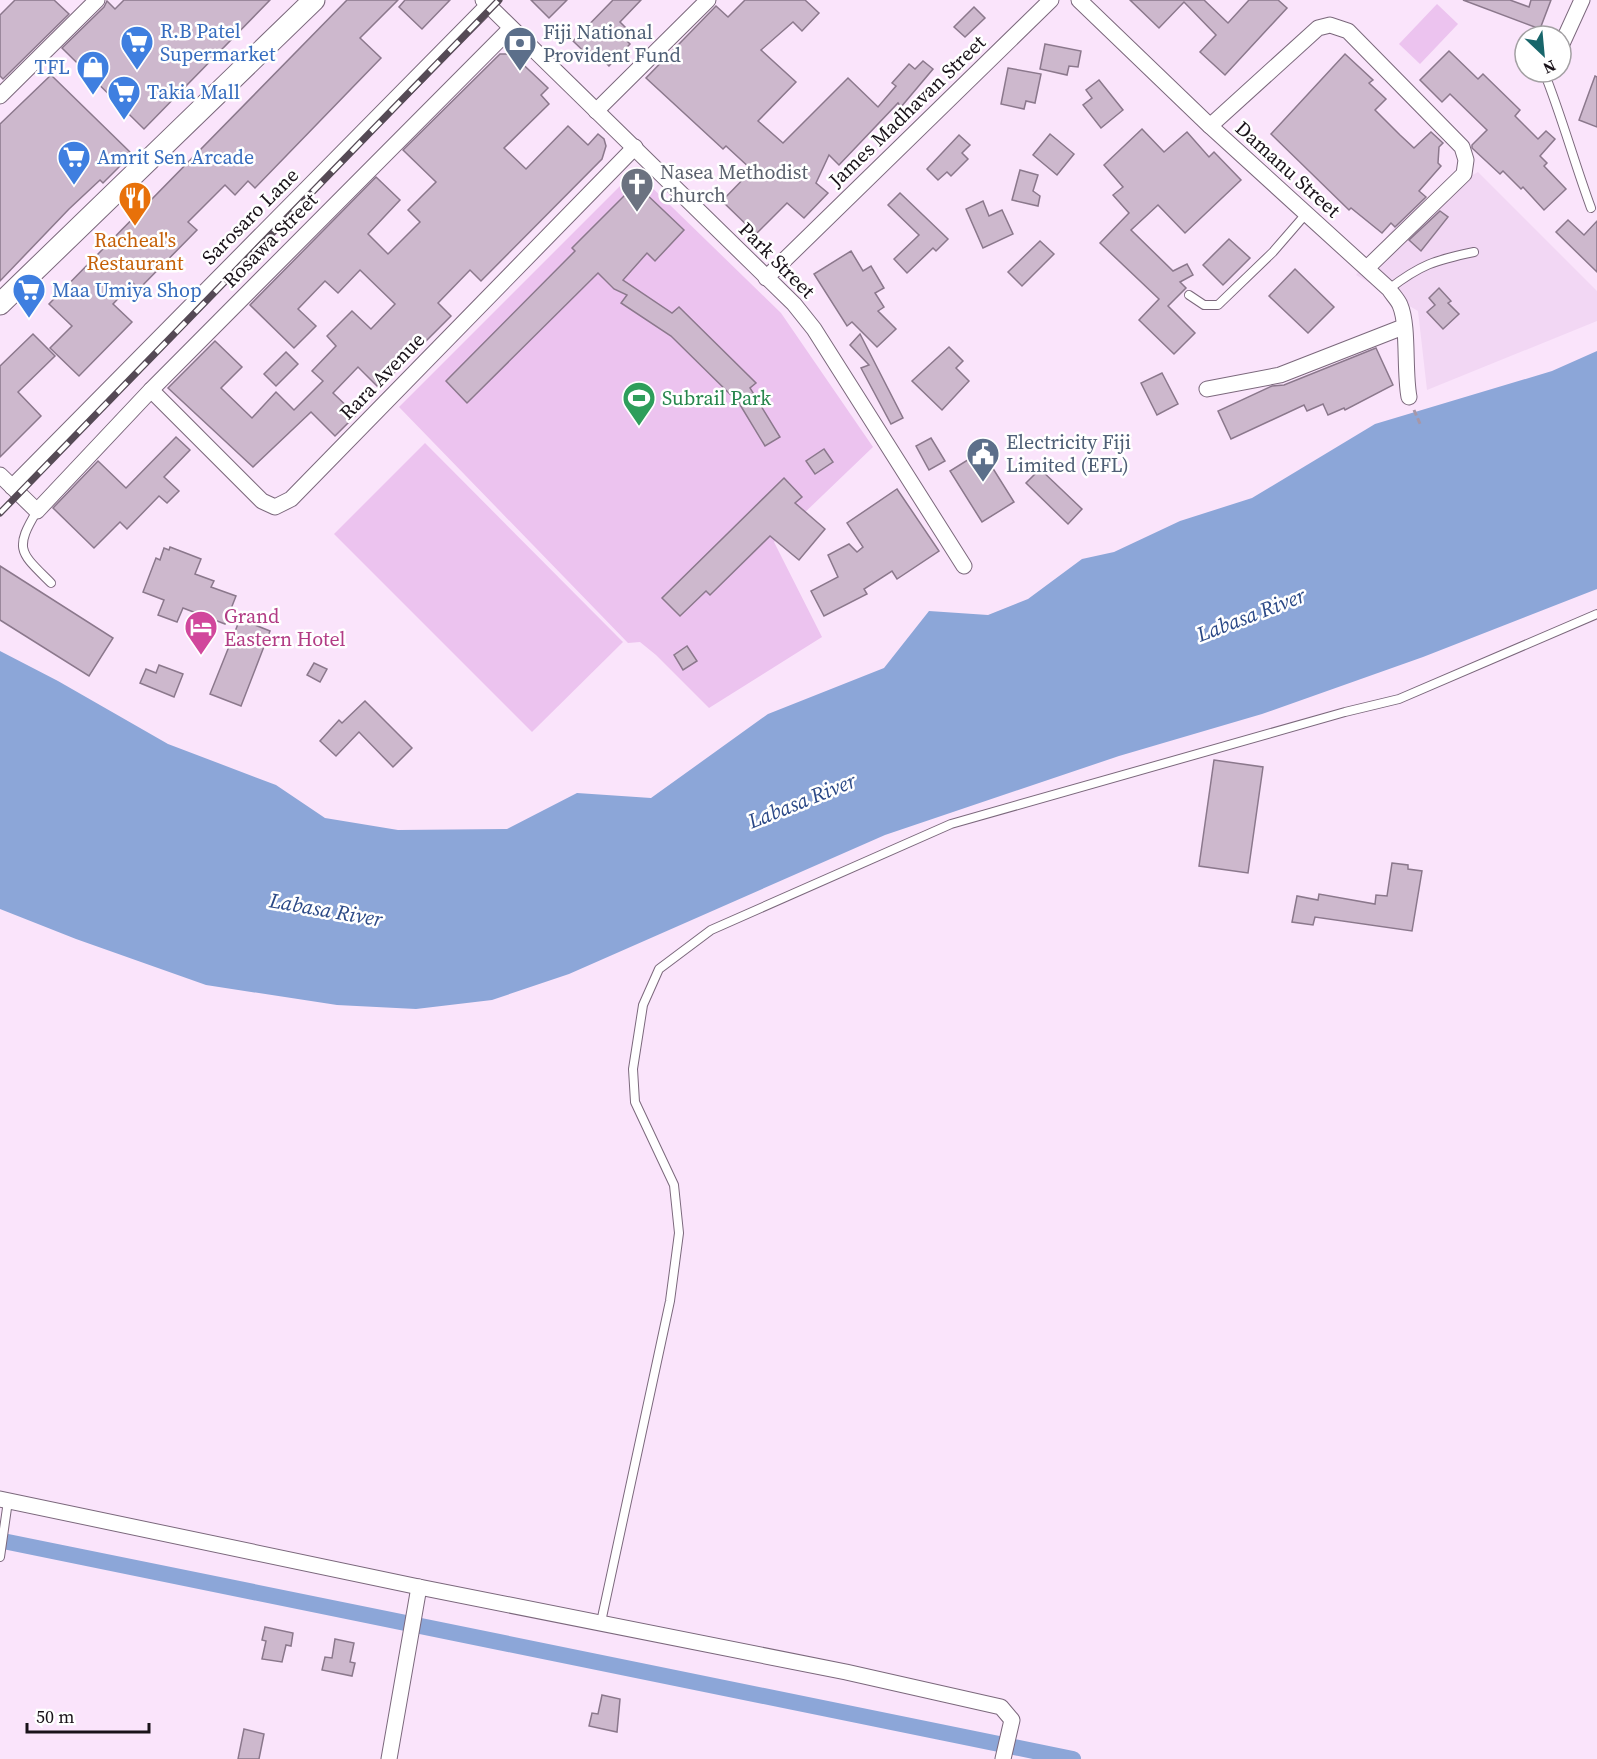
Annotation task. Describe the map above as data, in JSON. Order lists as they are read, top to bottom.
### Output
{
  "streets": {
    "street": [
      "James Madhavan Street",
      "Damanu Street",
      "Sarosaro Lane",
      "Rosawa Street",
      "Park Street",
      "Rara Avenue"
    ]
  },
  "crossings": [
    ["James Madhavan Street", "Park Street"],
    ["Sarosaro Lane", "Park Street"],
    ["Rosawa Street", "Park Street"],
    ["Rosawa Street", "Rara Avenue"],
    ["Park Street", "Rara Avenue"]
  ],
  "water": ["Labasa River"],
  "places": {
    "supermarket": [
      "R.B Patel Supermarket",
      "Takia Mall",
      "Amrit Sen Arcade",
      "Maa Umiya Shop"
    ],
    "bank": ["Fiji National Provident Fund"],
    "shop": ["TFL"],
    "church": ["Nasea Methodist Church"],
    "restaurant": ["Racheal's Restaurant"],
    "sports": ["Subrail Park"],
    "public building": ["Electricity Fiji Limited (EFL)"],
    "hotel": ["Grand Eastern Hotel"]
  },
  "scale_bar": "50 m",
  "north": "bottom right"
}
